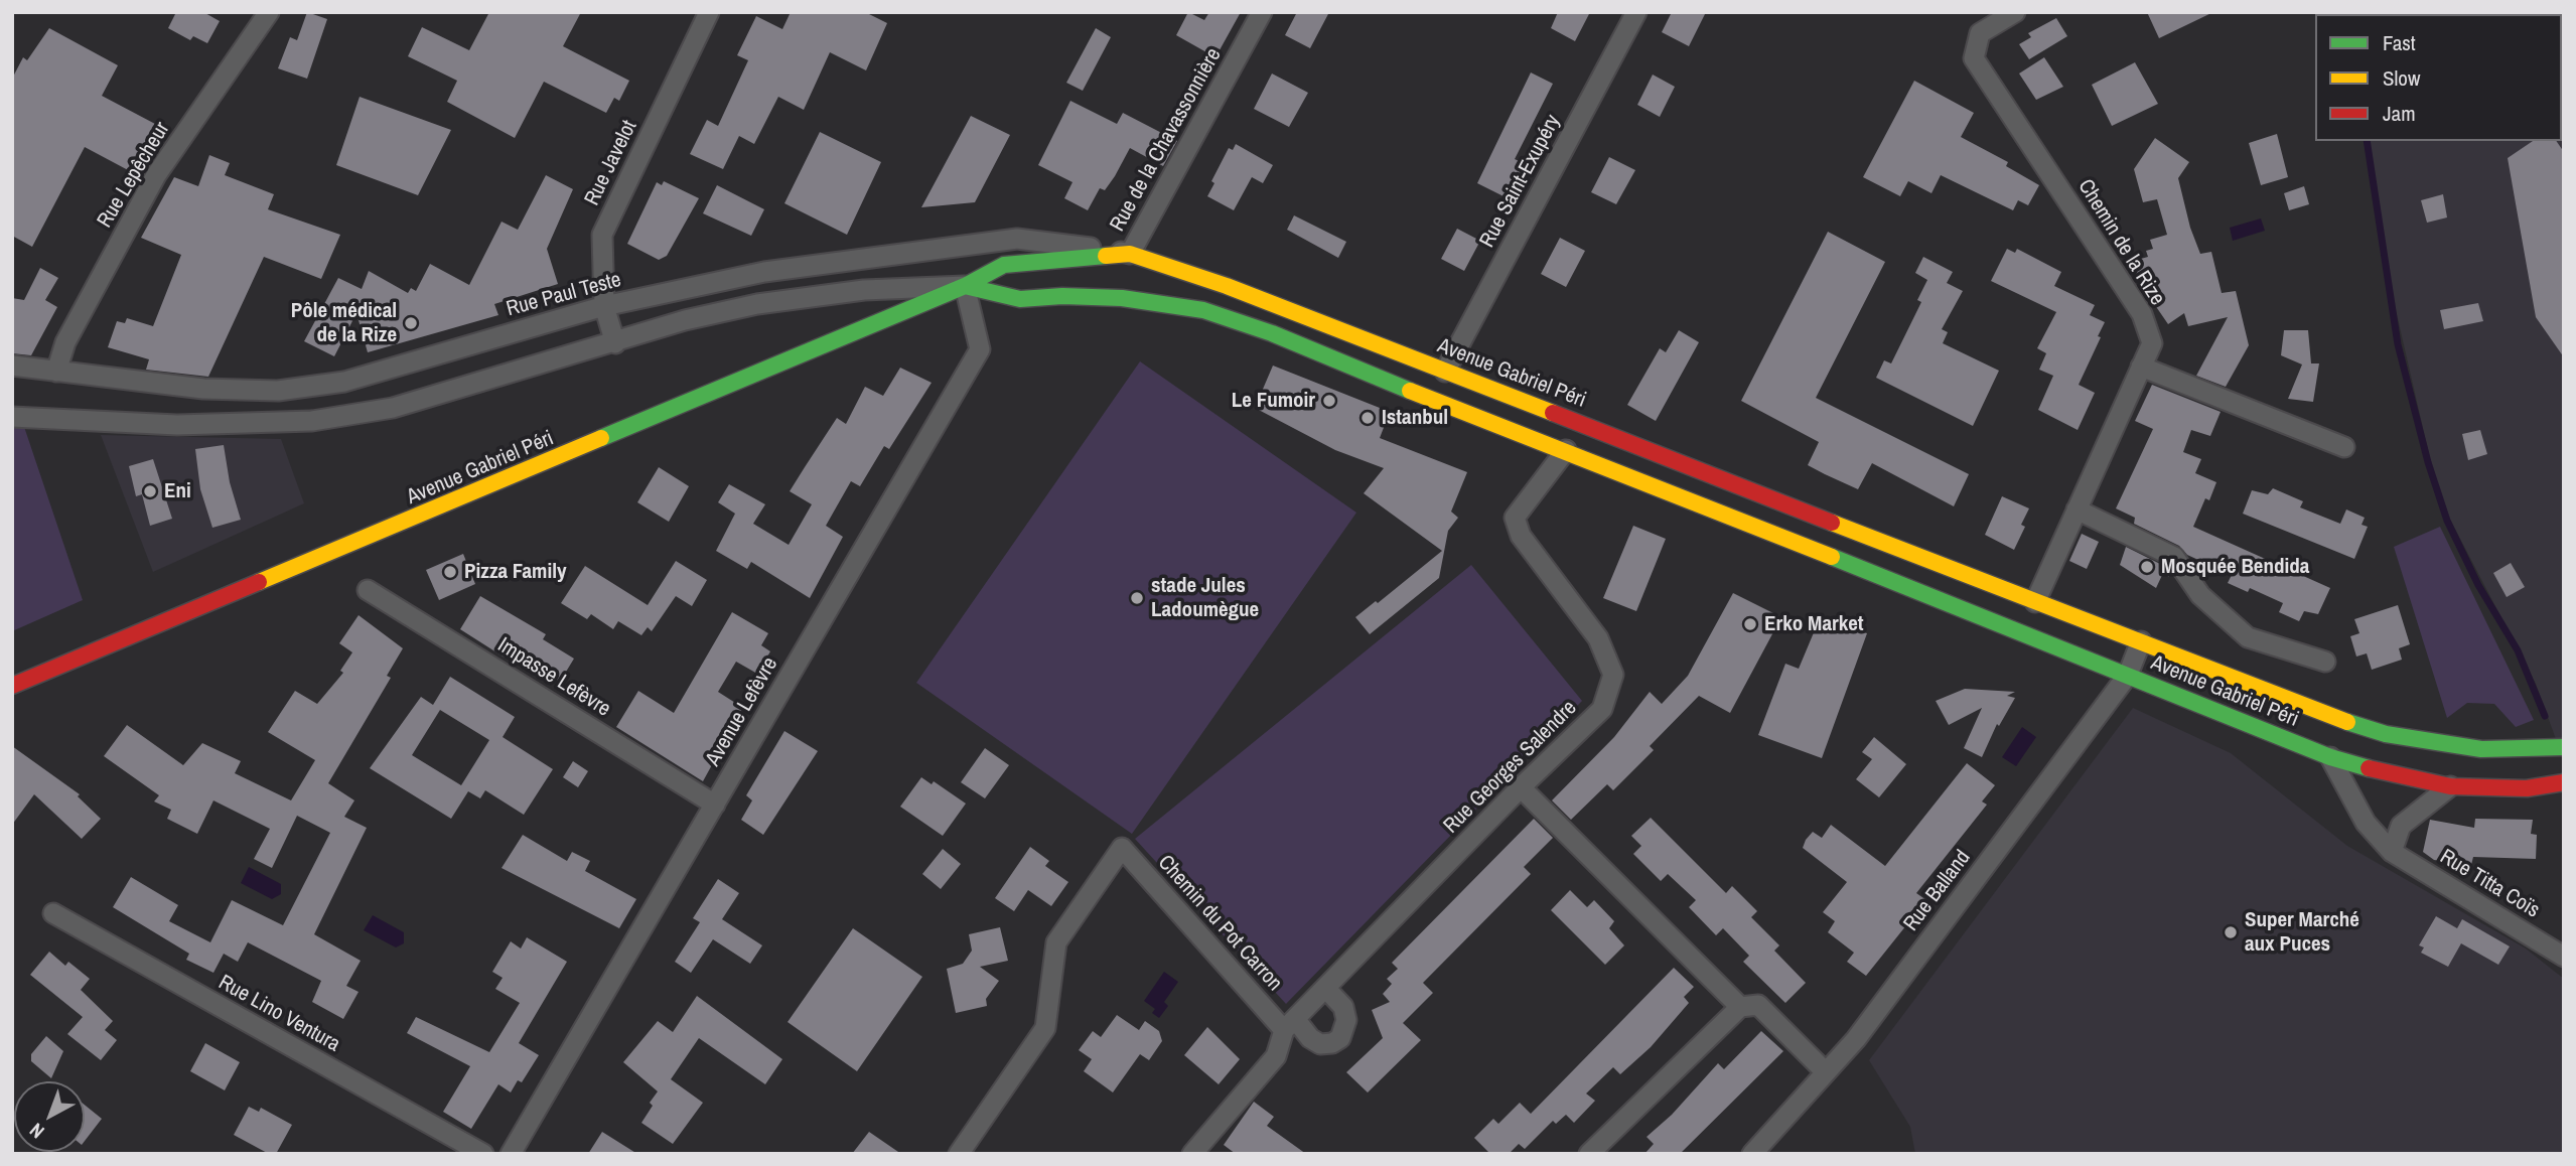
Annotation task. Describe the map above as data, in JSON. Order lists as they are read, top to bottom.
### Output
{
  "streets": {
    "main road": ["Avenue Gabriel Péri"],
    "street": [
      "Rue de la Chavassonnière",
      "Rue Javelot",
      "Rue Lepêcheur",
      "Rue Saint-Exupéry",
      "Chemin de la Rize",
      "Rue Paul Teste",
      "Impasse Lefèvre",
      "Avenue Lefèvre",
      "Rue Georges Salendre",
      "Rue Titta Coïs",
      "Rue Balland",
      "Chemin du Pot Carron",
      "Rue Lino Ventura"
    ]
  },
  "crossings": [
    ["Rue de la Chavassonnière", "Rue Paul Teste"],
    ["Rue de la Chavassonnière", "Avenue Gabriel Péri"],
    ["Rue Javelot", "Rue Paul Teste"],
    ["Rue Lepêcheur", "Rue Paul Teste"],
    ["Rue Saint-Exupéry", "Avenue Gabriel Péri"],
    ["Chemin de la Rize", "Avenue Gabriel Péri"],
    ["Rue Paul Teste", "Avenue Gabriel Péri"],
    ["Avenue Gabriel Péri", "Avenue Lefèvre"],
    ["Avenue Gabriel Péri", "Rue Georges Salendre"],
    ["Avenue Gabriel Péri", "Rue Titta Coïs"],
    ["Avenue Gabriel Péri", "Rue Balland"],
    ["Impasse Lefèvre", "Avenue Lefèvre"],
    ["Rue Georges Salendre", "Chemin du Pot Carron"]
  ],
  "places": [
    "Pôle médical de la Rize",
    "Le Fumoir",
    "Istanbul",
    "Eni",
    "Mosquée Bendida",
    "Pizza Family",
    "stade Jules Ladoumègue",
    "Erko Market",
    "Super Marché aux Puces"
  ],
  "legend": ["Fast", "Slow", "Jam"],
  "north": "bottom left"
}
